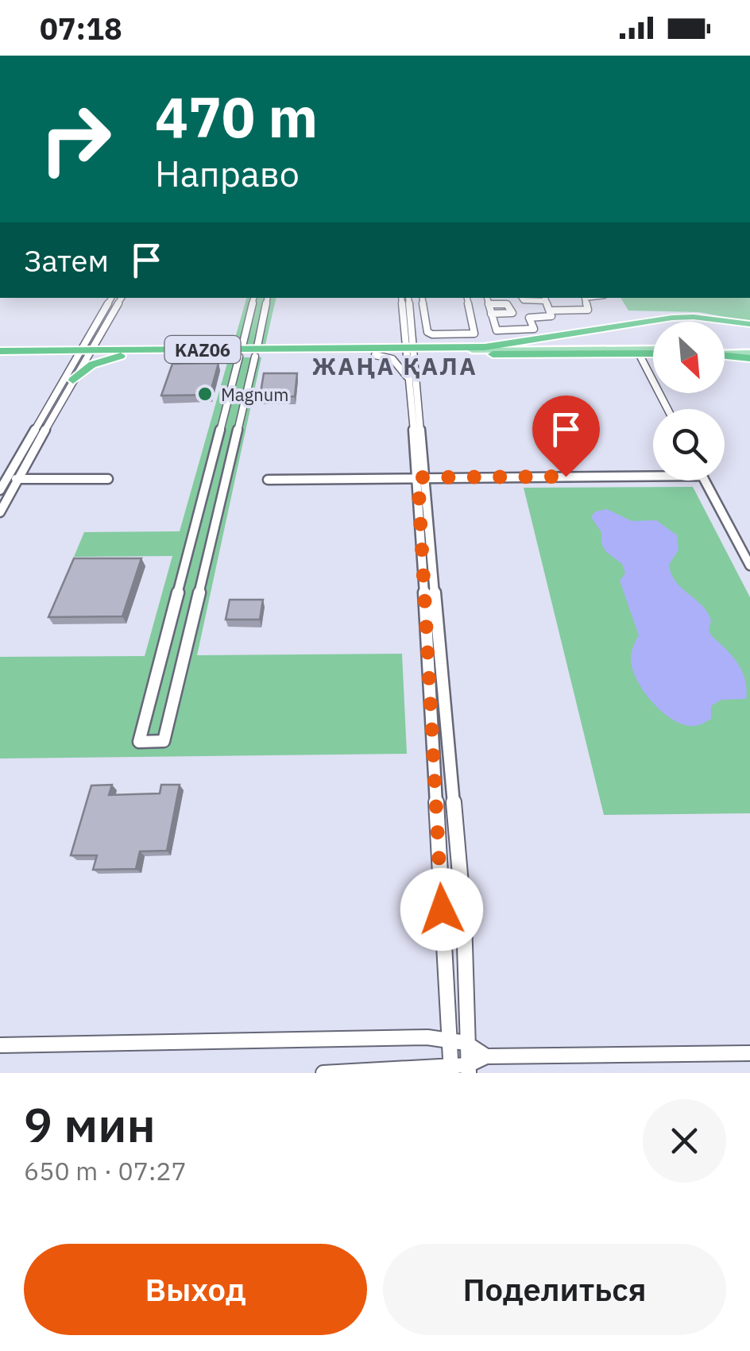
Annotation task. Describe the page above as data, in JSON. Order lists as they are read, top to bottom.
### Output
{
  "streets": {
    "highway": ["KАZ06"]
  },
  "districts": ["ЖАҢА ҚАЛА"],
  "places": ["Magnum"],
  "north": "bottom right",
  "page": {
    "status": "07:18",
    "turn": ["470 m", "Направо"],
    "then": "Затем",
    "heading": ["9 мин", "650 m · 07:27"],
    "buttons": ["Выход", "Поделиться"]
  }
}
